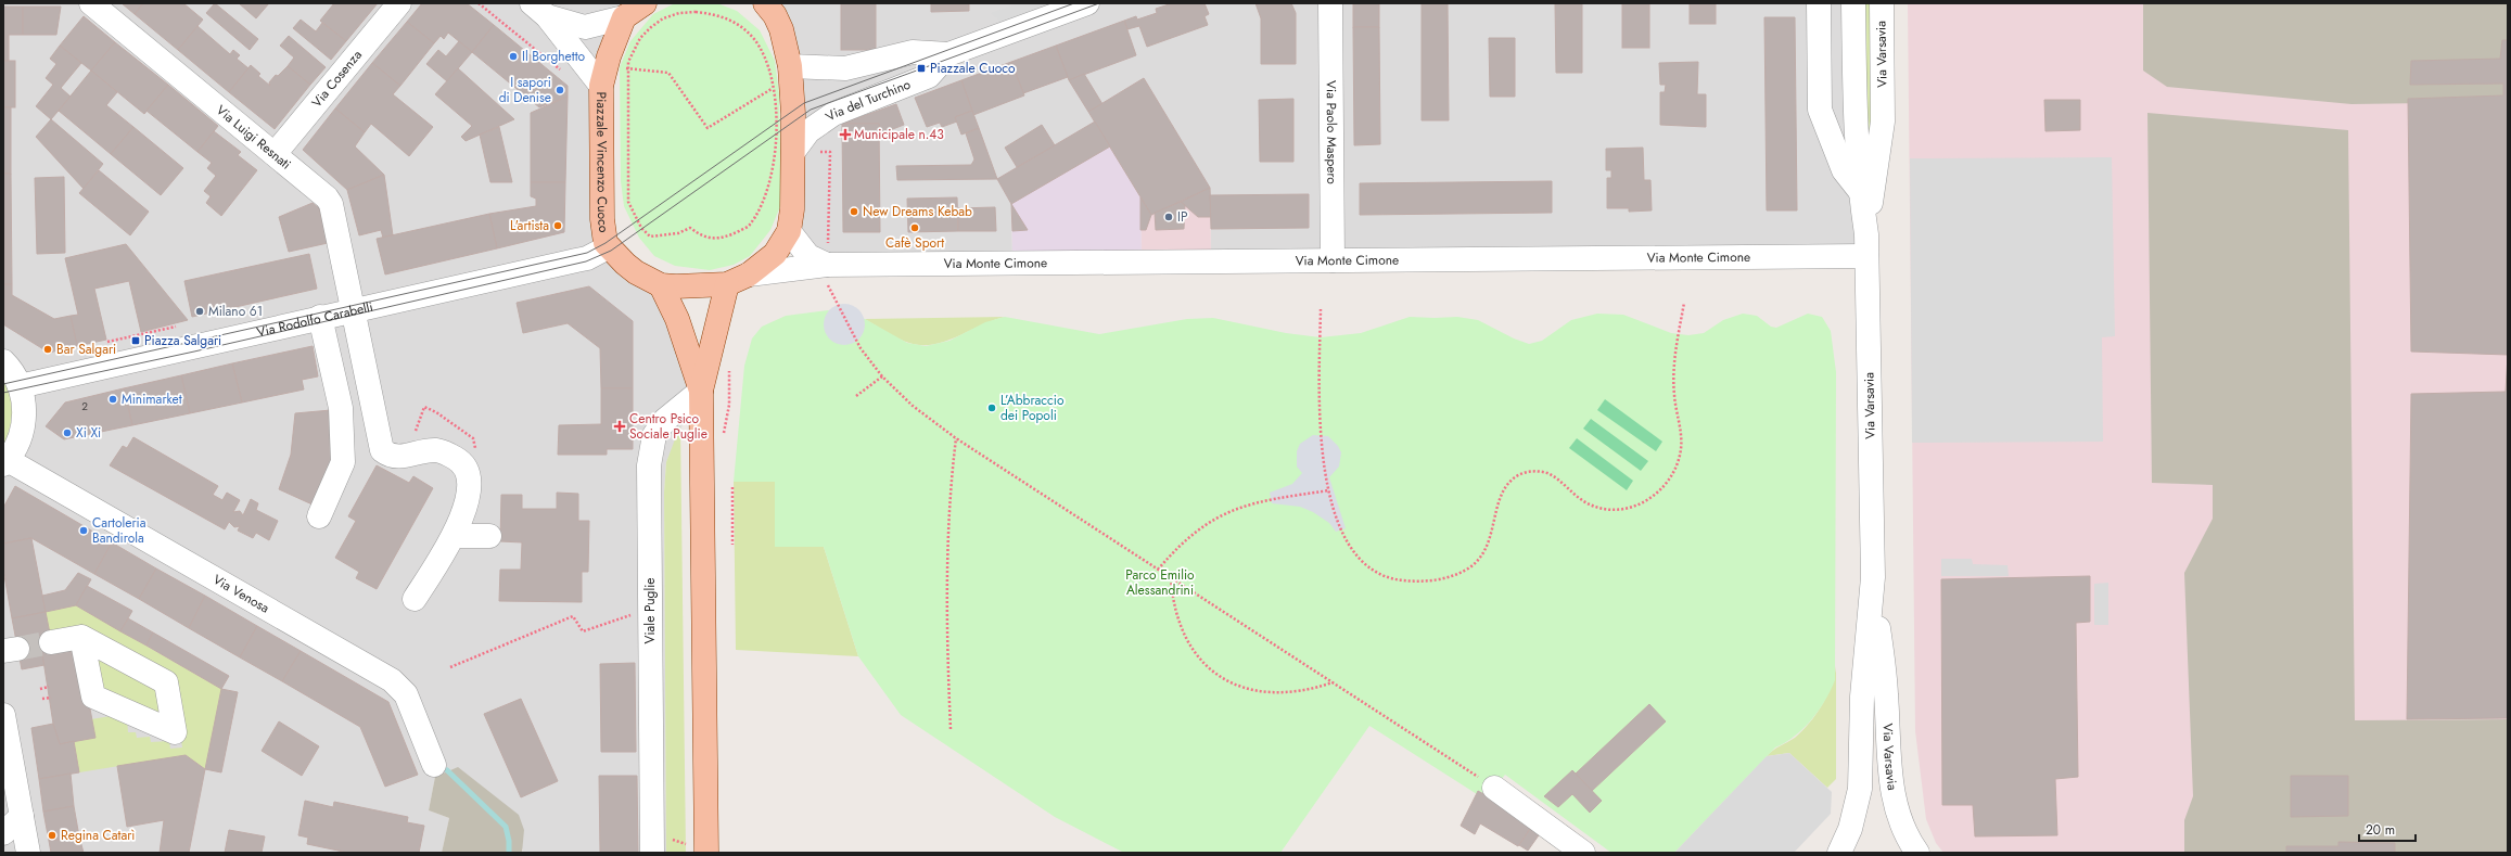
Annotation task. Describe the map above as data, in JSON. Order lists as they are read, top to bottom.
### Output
{
  "streets": {
    "main road": ["Piazzale Vincenzo Cuoco"],
    "street": [
      "Via Varsavia",
      "Via Cosenza",
      "Via del Turchino",
      "Via Paolo Maspero",
      "Via Luigi Resnati",
      "Via Monte Cimone",
      "Via Rodolfo Carabelli",
      "Via Venosa",
      "Viale Puglie"
    ]
  },
  "crossings": [
    ["Via Varsavia", "Via Monte Cimone"],
    ["Via Cosenza", "Via Luigi Resnati"],
    ["Via del Turchino", "Piazzale Vincenzo Cuoco"],
    ["Via Paolo Maspero", "Via Monte Cimone"],
    ["Via Luigi Resnati", "Via Rodolfo Carabelli"],
    ["Piazzale Vincenzo Cuoco", "Via Monte Cimone"],
    ["Piazzale Vincenzo Cuoco", "Via Rodolfo Carabelli"]
  ],
  "parks": ["Parco Emilio Alessandrini"],
  "places": {
    "other": [
      "Il Borghetto",
      "I sapori di Denise",
      "New Dreams Kebab",
      "IP",
      "L'artista",
      "Cafè Sport",
      "Milano 61",
      "Bar Salgari",
      "Minimarket",
      "L’Abbraccio dei Popoli",
      "Xi Xi",
      "Cartoleria Bandirola",
      "Regina Catarì"
    ],
    "transit": ["Piazzale Cuoco", "Piazza Salgari"],
    "health": ["Municipale n.43", "Centro Psico Sociale Puglie"]
  },
  "house_numbers": ["2"],
  "scale_bar": "20 m"
}
